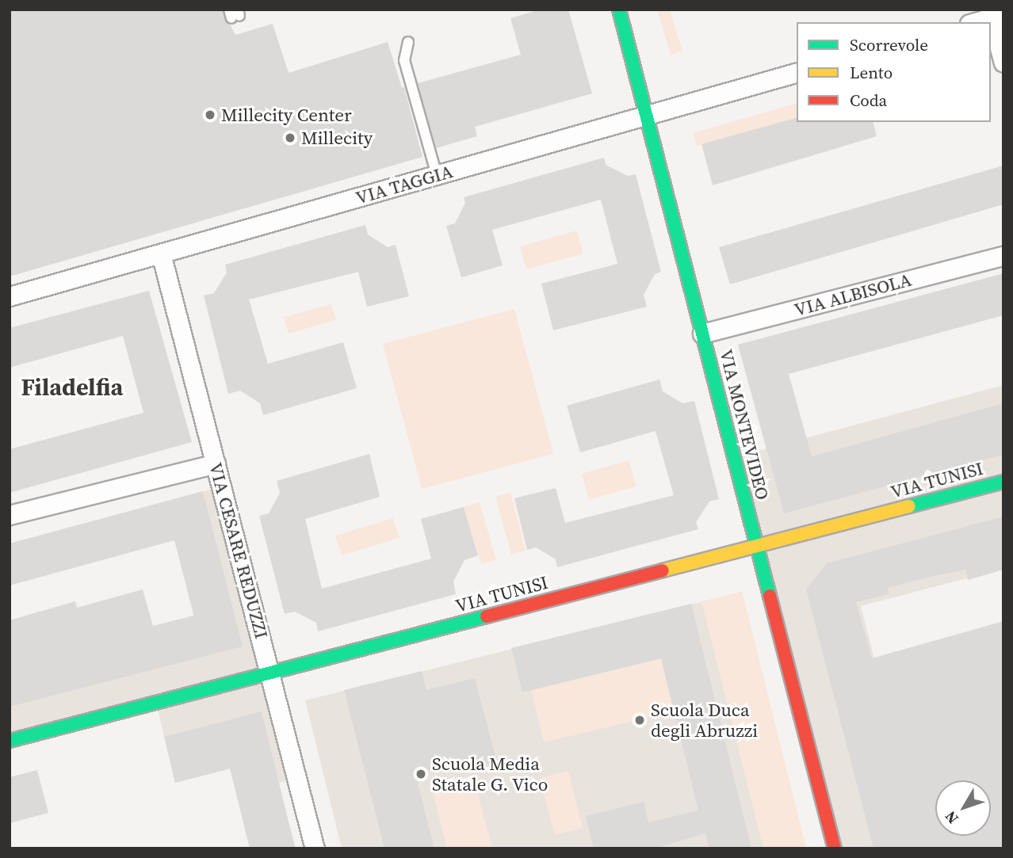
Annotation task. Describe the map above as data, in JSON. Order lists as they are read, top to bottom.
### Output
{
  "streets": {
    "street": [
      "VIA TAGGIA",
      "VIA ALBISOLA",
      "VIA MONTEVIDEO",
      "VIA TUNISI",
      "VIA CESARE REDUZZI"
    ]
  },
  "crossings": [
    ["VIA TAGGIA", "VIA MONTEVIDEO"],
    ["VIA TAGGIA", "VIA CESARE REDUZZI"],
    ["VIA ALBISOLA", "VIA MONTEVIDEO"],
    ["VIA MONTEVIDEO", "VIA TUNISI"],
    ["VIA TUNISI", "VIA CESARE REDUZZI"]
  ],
  "districts": ["Filadelfia"],
  "places": [
    "Millecity Center",
    "Millecity",
    "Scuola Duca degli Abruzzi",
    "Scuola Media Statale G. Vico"
  ],
  "legend": ["Scorrevole", "Lento", "Coda"],
  "north": "bottom left"
}
